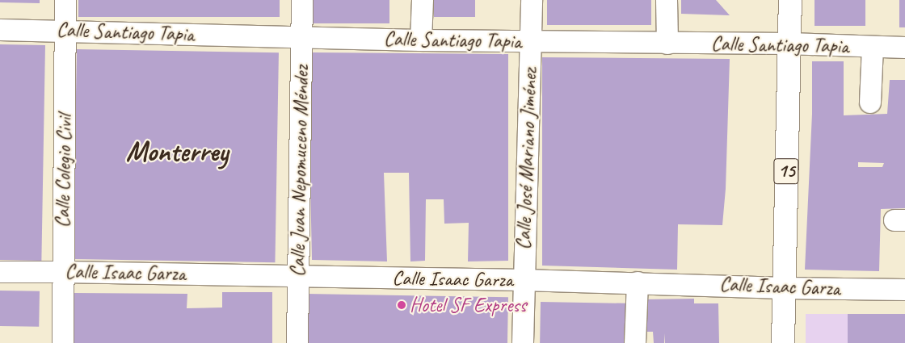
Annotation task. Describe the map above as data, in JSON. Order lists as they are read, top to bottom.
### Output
{
  "streets": {
    "highway": ["15"],
    "street": [
      "Calle Santiago Tapia",
      "Calle José Mariano Jiménez",
      "Calle Colegio Civil",
      "Calle Juan Nepomuceno Méndez",
      "Calle Isaac Garza"
    ]
  },
  "crossings": [
    ["Calle Santiago Tapia", "Calle José Mariano Jiménez"],
    ["Calle Santiago Tapia", "Calle Colegio Civil"],
    ["Calle Santiago Tapia", "Calle Juan Nepomuceno Méndez"],
    ["Calle Santiago Tapia", "15"],
    ["Calle José Mariano Jiménez", "Calle Isaac Garza"],
    ["Calle Colegio Civil", "Calle Isaac Garza"],
    ["Calle Juan Nepomuceno Méndez", "Calle Isaac Garza"],
    ["15", "Calle Isaac Garza"]
  ],
  "districts": ["Monterrey"],
  "places": ["Hotel SF Express"]
}
